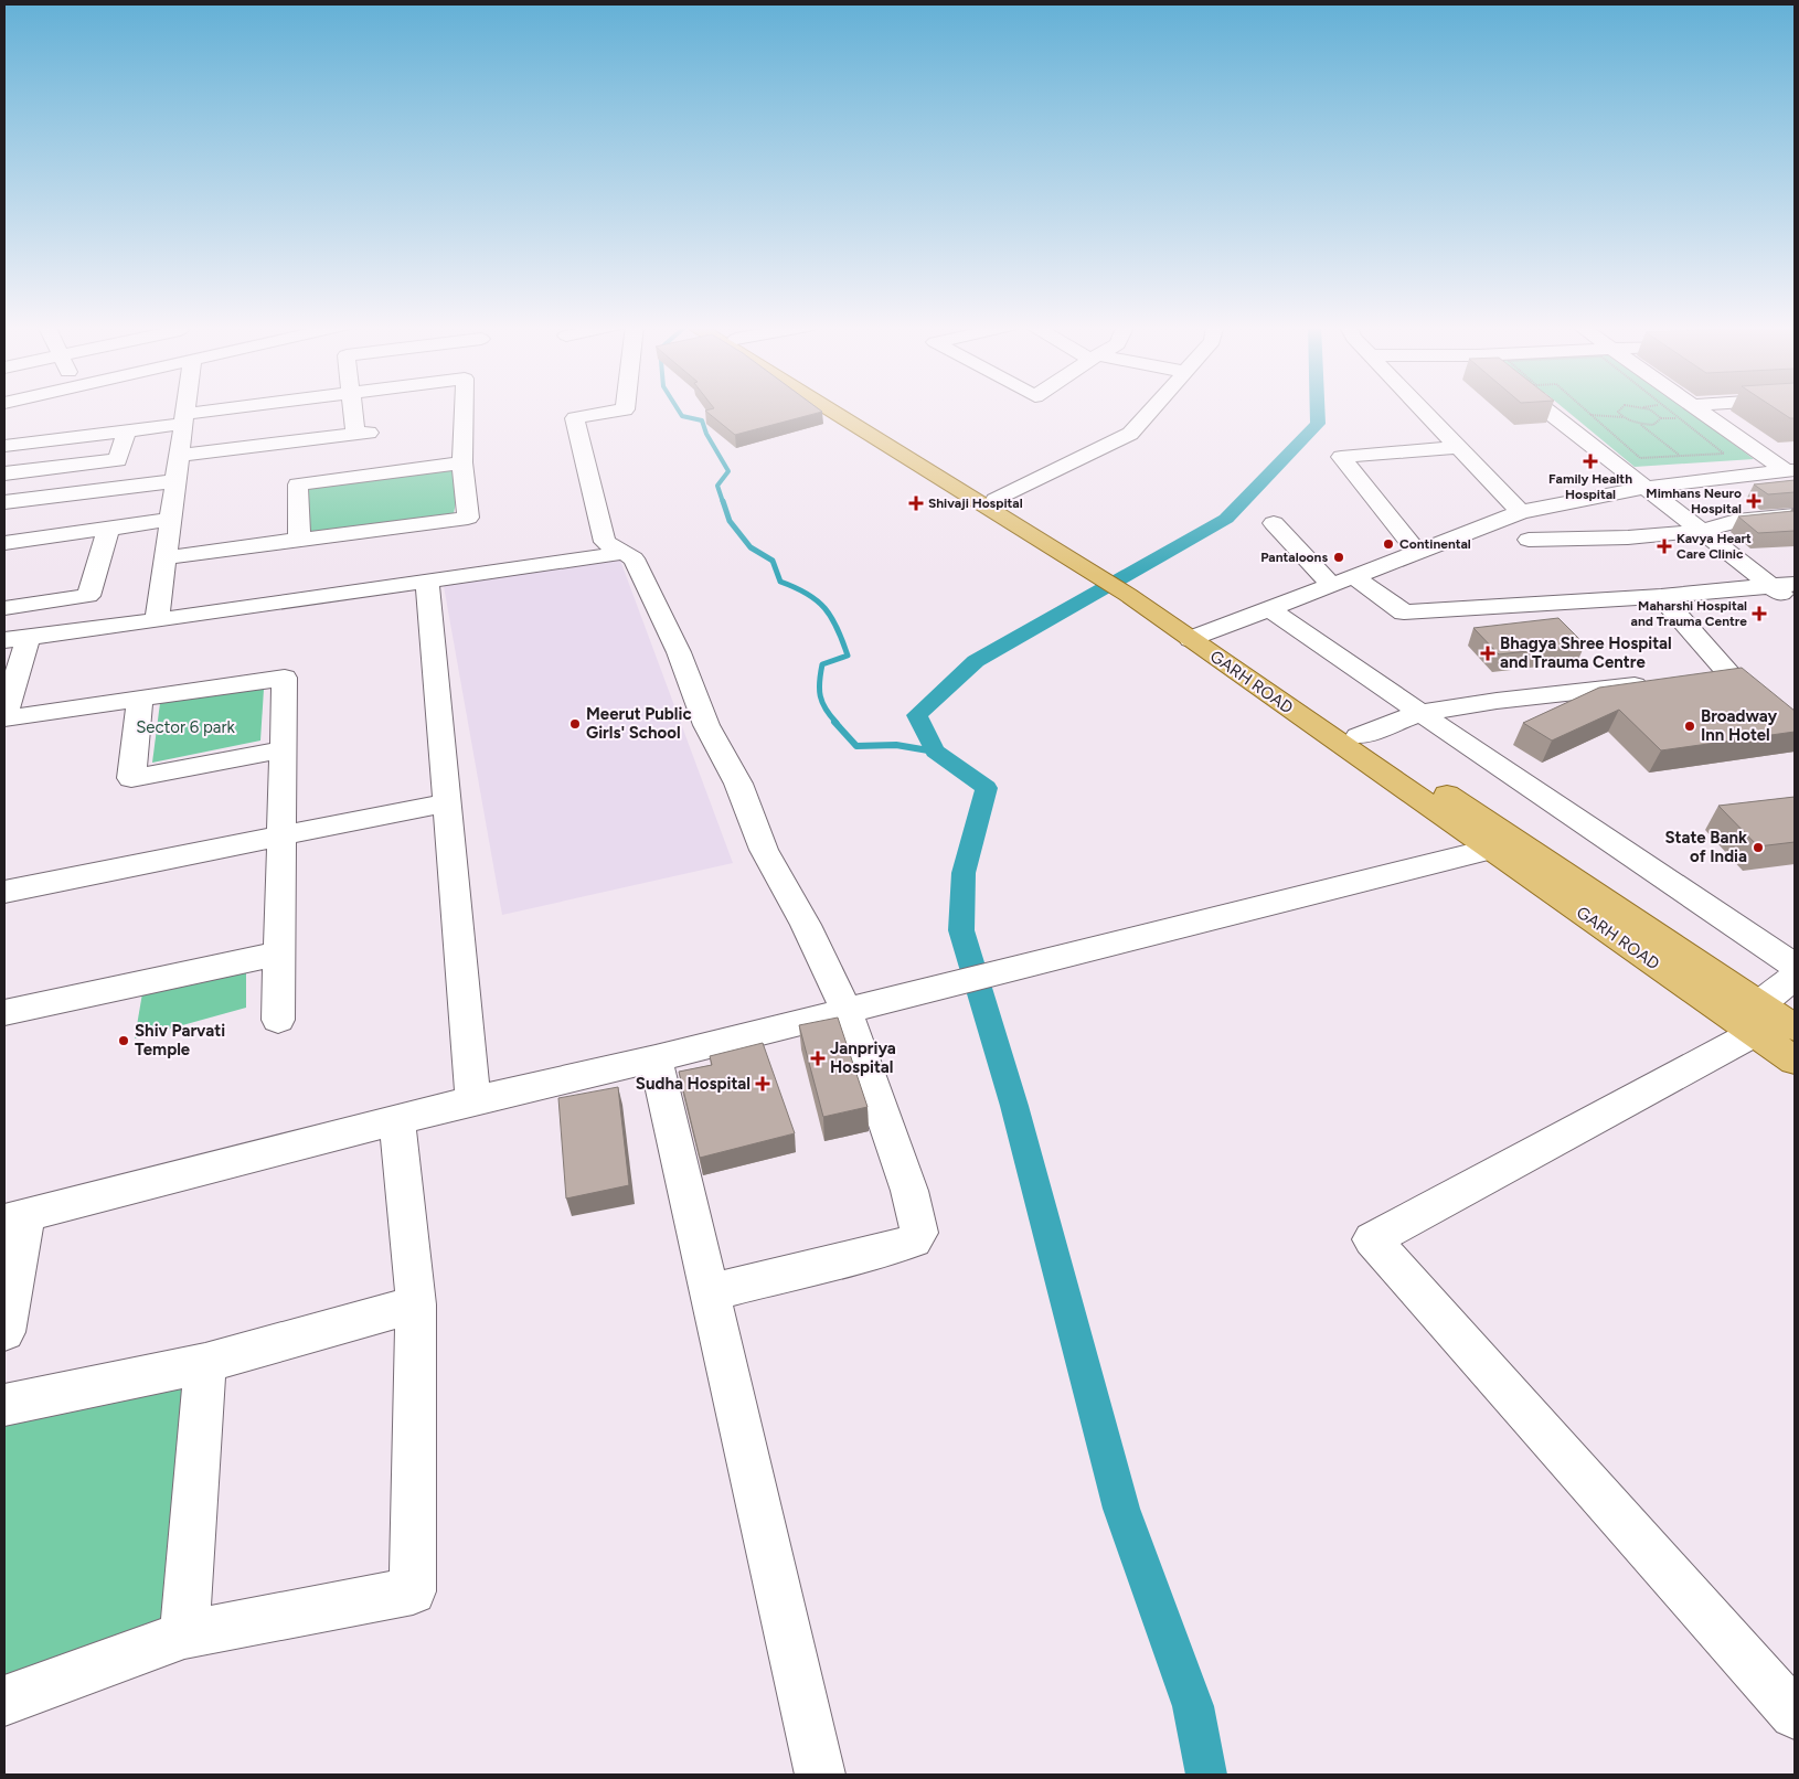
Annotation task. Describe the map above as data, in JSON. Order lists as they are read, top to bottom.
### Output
{
  "streets": {
    "main road": ["GARH ROAD"]
  },
  "parks": ["Sector 6 park"],
  "places": {
    "health": [
      "Family Health Hospital",
      "Mimhans Neuro Hospital",
      "Shivaji Hospital",
      "Kavya Heart Care Clinic",
      "Maharshi Hospital and Trauma Centre",
      "Bhagya Shree Hospital and Trauma Centre",
      "Janpriya Hospital",
      "Sudha Hospital"
    ],
    "other": [
      "Continental",
      "Pantaloons",
      "Meerut Public Girls' School",
      "Broadway Inn Hotel",
      "State Bank of India",
      "Shiv Parvati Temple"
    ]
  }
}
